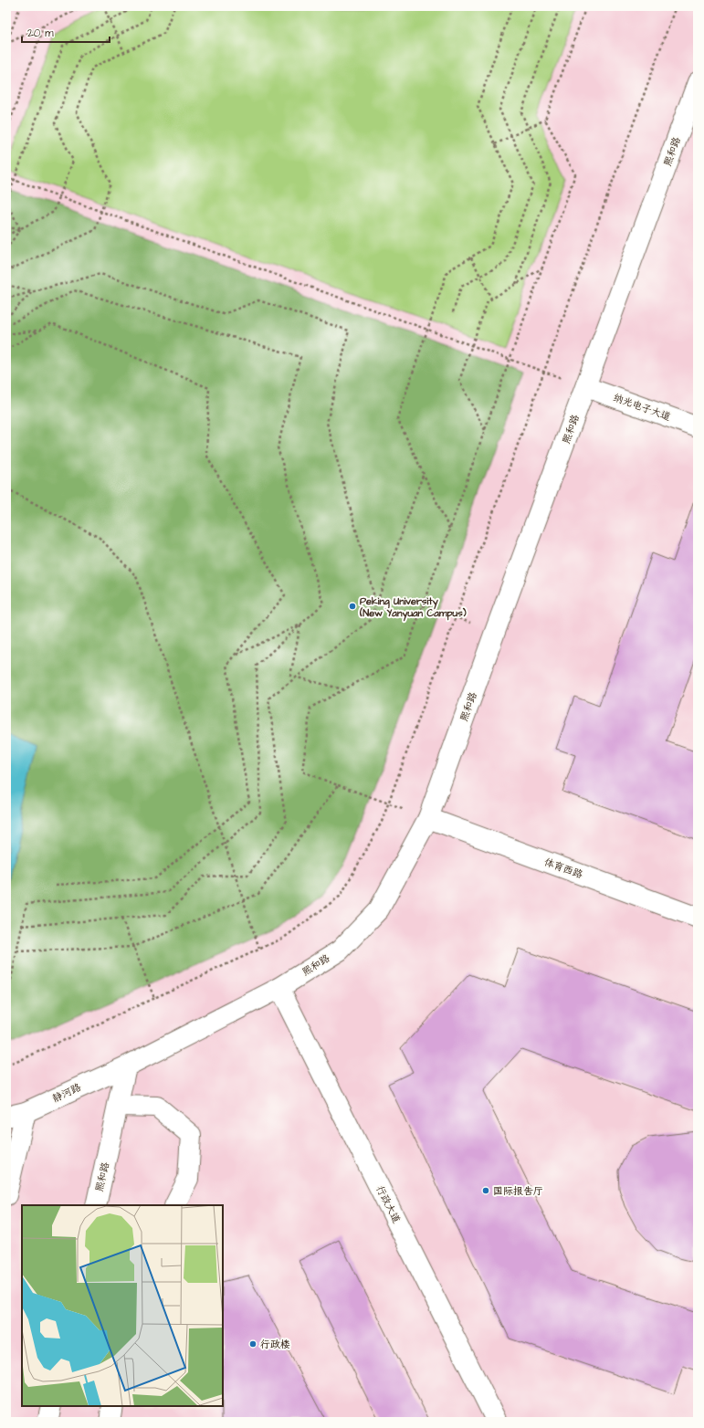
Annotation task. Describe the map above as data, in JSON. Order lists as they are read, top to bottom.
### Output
{
  "streets": {
    "street": [
      "熙和路",
      "纳光电子大道",
      "体育西路",
      "静河路",
      "行政大道"
    ]
  },
  "crossings": [
    ["熙和路", "纳光电子大道"],
    ["熙和路", "体育西路"],
    ["熙和路", "静河路"],
    ["熙和路", "行政大道"]
  ],
  "places": ["Peking University (New Yanyuan Campus)", "国际报告厅", "行政楼"],
  "scale_bar": "20 m"
}
